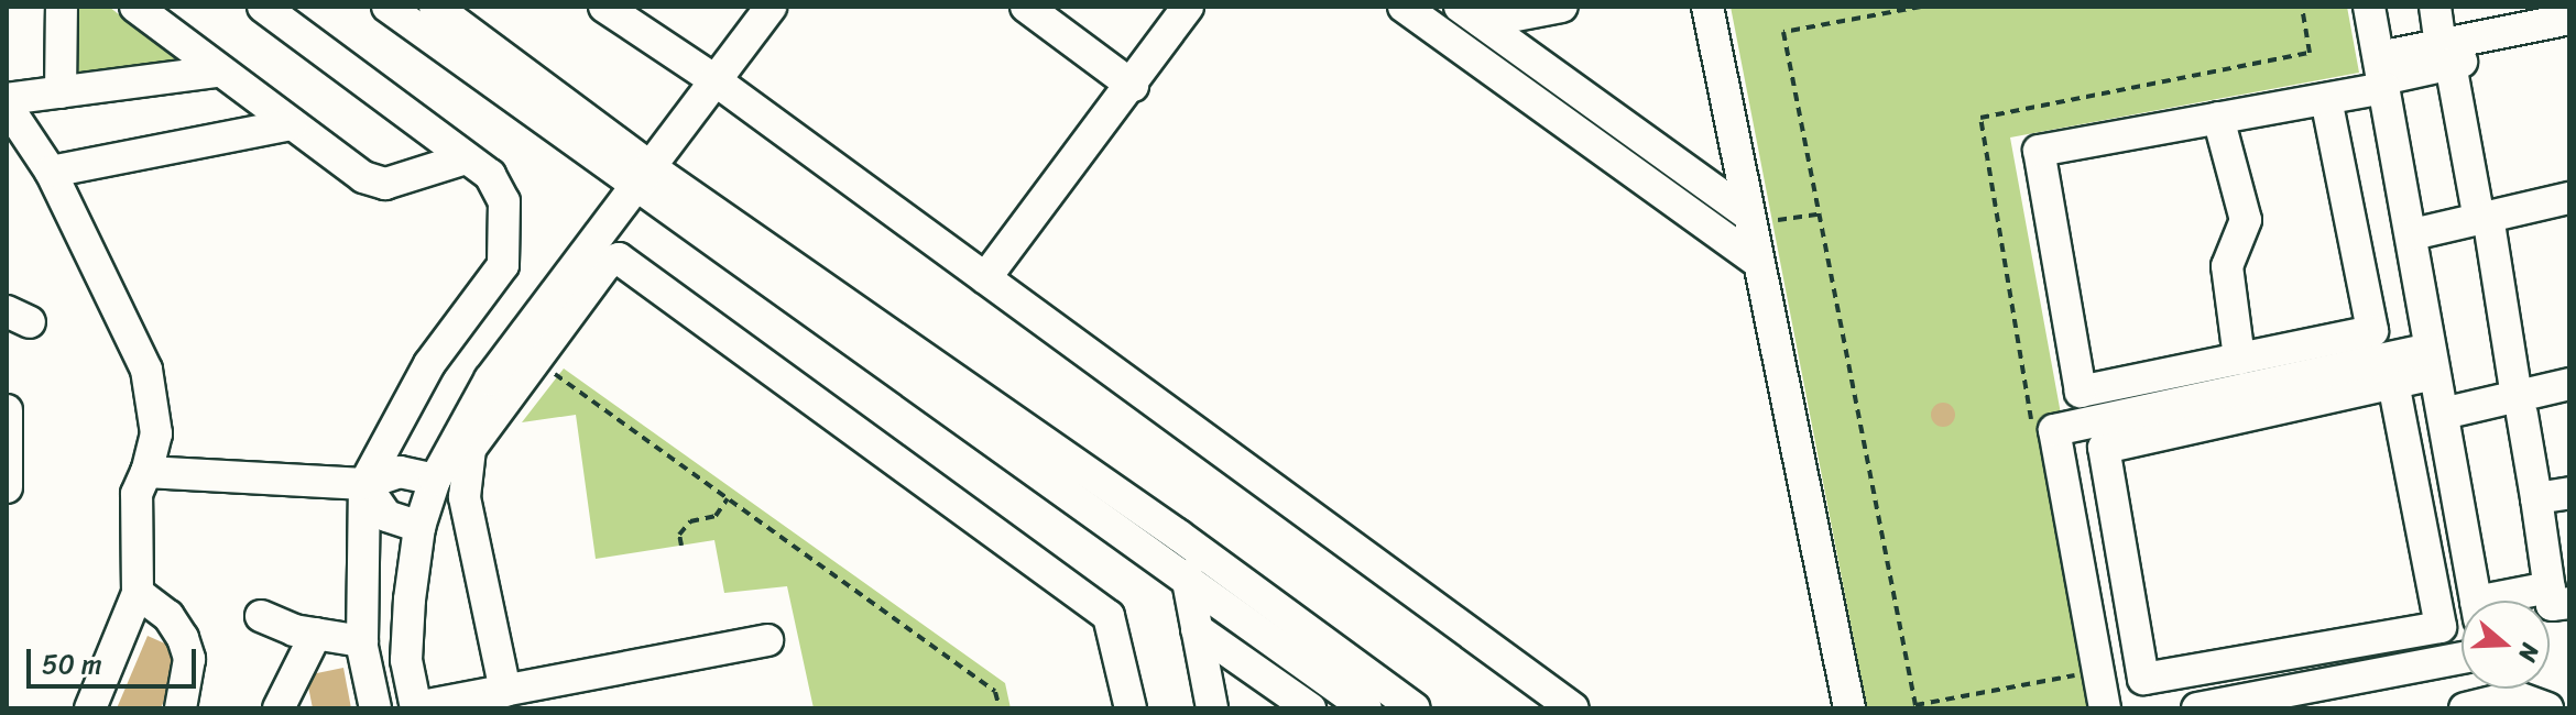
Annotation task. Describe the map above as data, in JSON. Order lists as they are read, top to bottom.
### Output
{
  "scale_bar": "50 m",
  "north": "right"
}
